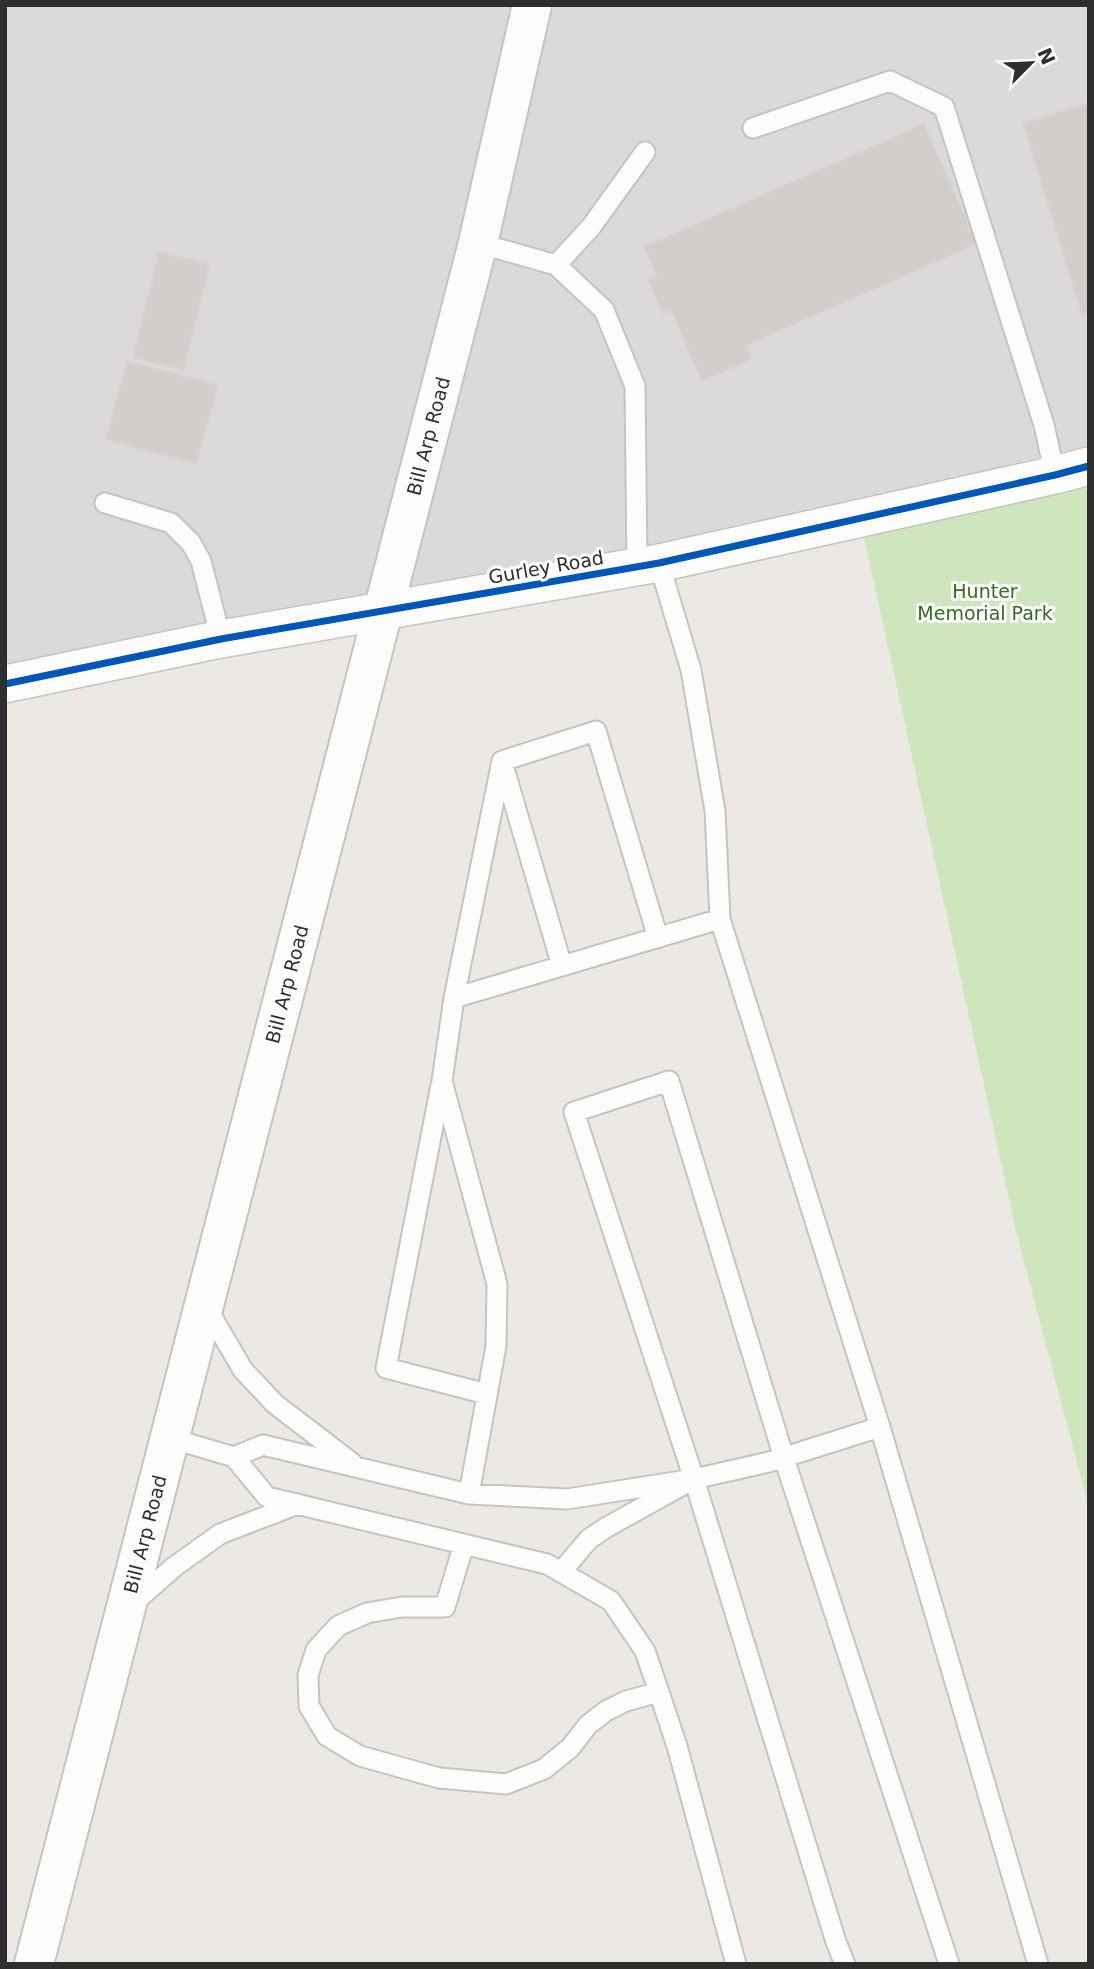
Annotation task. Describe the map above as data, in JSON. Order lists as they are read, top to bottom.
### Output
{
  "streets": {
    "main road": ["Bill Arp Road"],
    "street": ["Gurley Road"]
  },
  "crossings": [
    ["Bill Arp Road", "Gurley Road"]
  ],
  "parks": ["Hunter Memorial Park"],
  "north": "top right"
}
